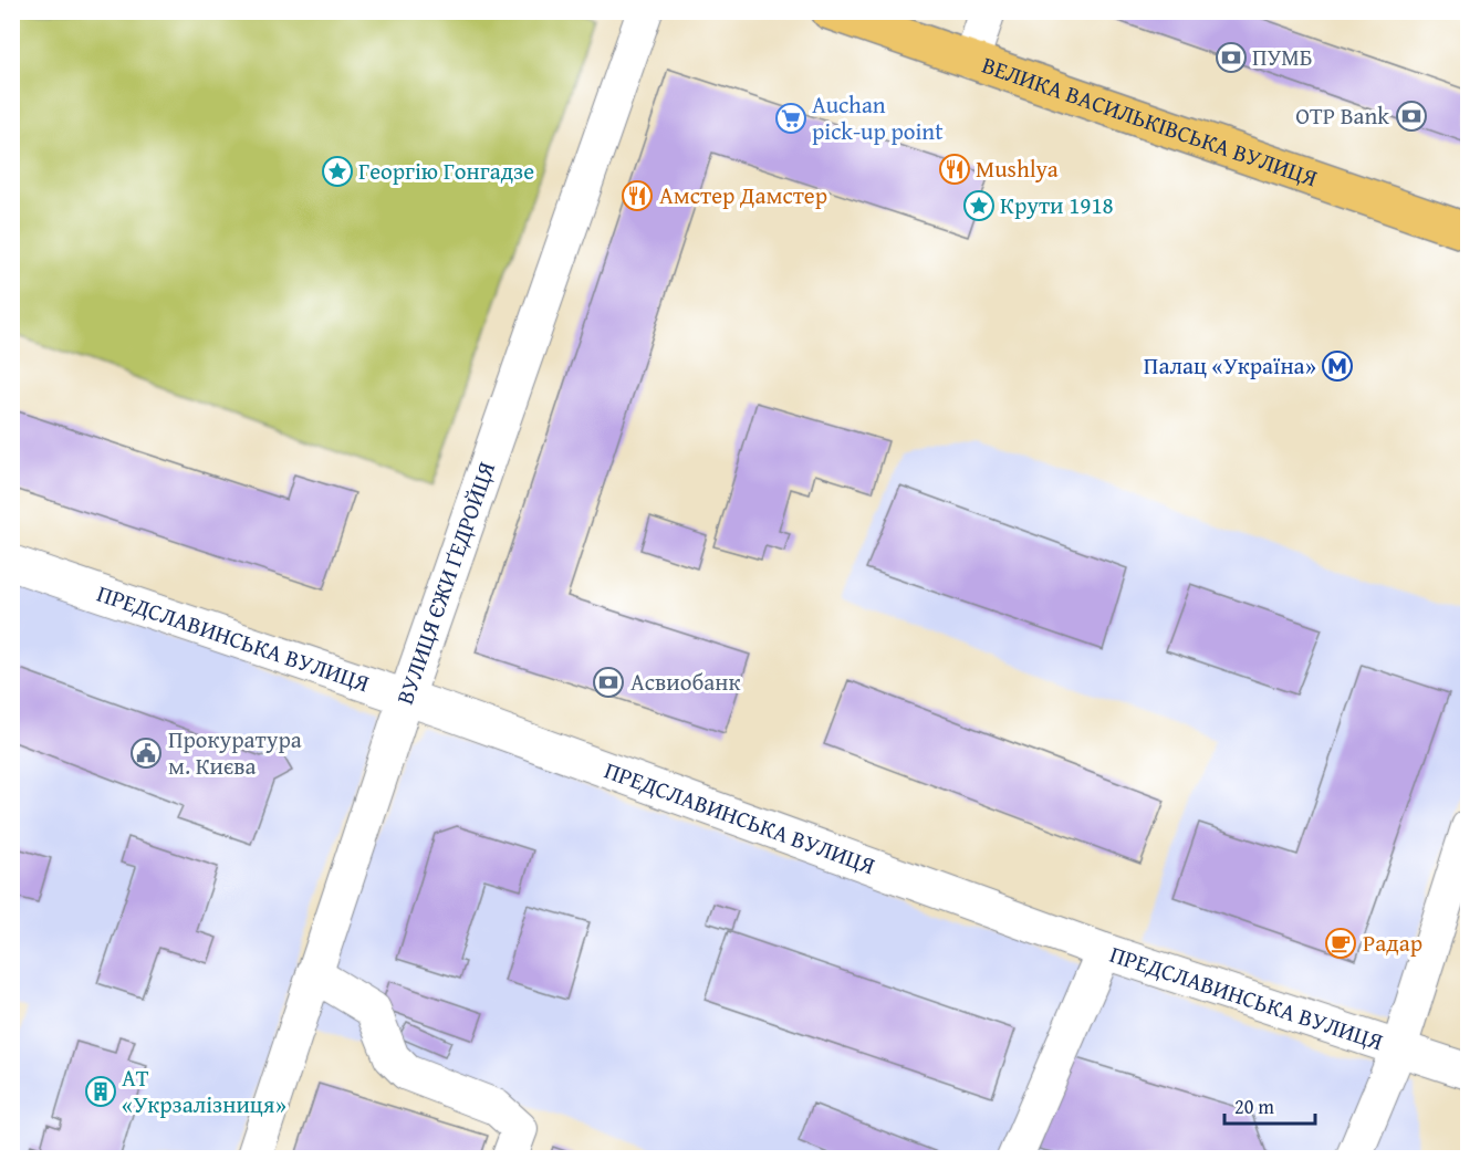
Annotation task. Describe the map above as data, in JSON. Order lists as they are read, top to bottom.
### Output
{
  "streets": {
    "main road": ["ВЕЛИКА ВАСИЛЬКІВСЬКА ВУЛИЦЯ"],
    "street": ["ВУЛИЦЯ ЄЖИ ҐЕДРОЙЦЯ", "ПРЕДСЛАВИНСЬКА ВУЛИЦЯ"]
  },
  "crossings": [
    ["ВУЛИЦЯ ЄЖИ ҐЕДРОЙЦЯ", "ПРЕДСЛАВИНСЬКА ВУЛИЦЯ"]
  ],
  "places": {
    "bank": ["ПУМБ", "OTP Bank", "Асвиобанк"],
    "supermarket": ["Auchan pick-up point"],
    "restaurant": ["Mushlya", "Амстер Дамстер"],
    "place": ["Георгію Гонгадзе", "Крути 1918"],
    "metro station": ["Палац «Україна»"],
    "public building": ["Прокуратура м. Києва"],
    "cafe": ["Радар"],
    "building": ["АТ «Укрзалізниця»"]
  },
  "scale_bar": "20 m"
}
